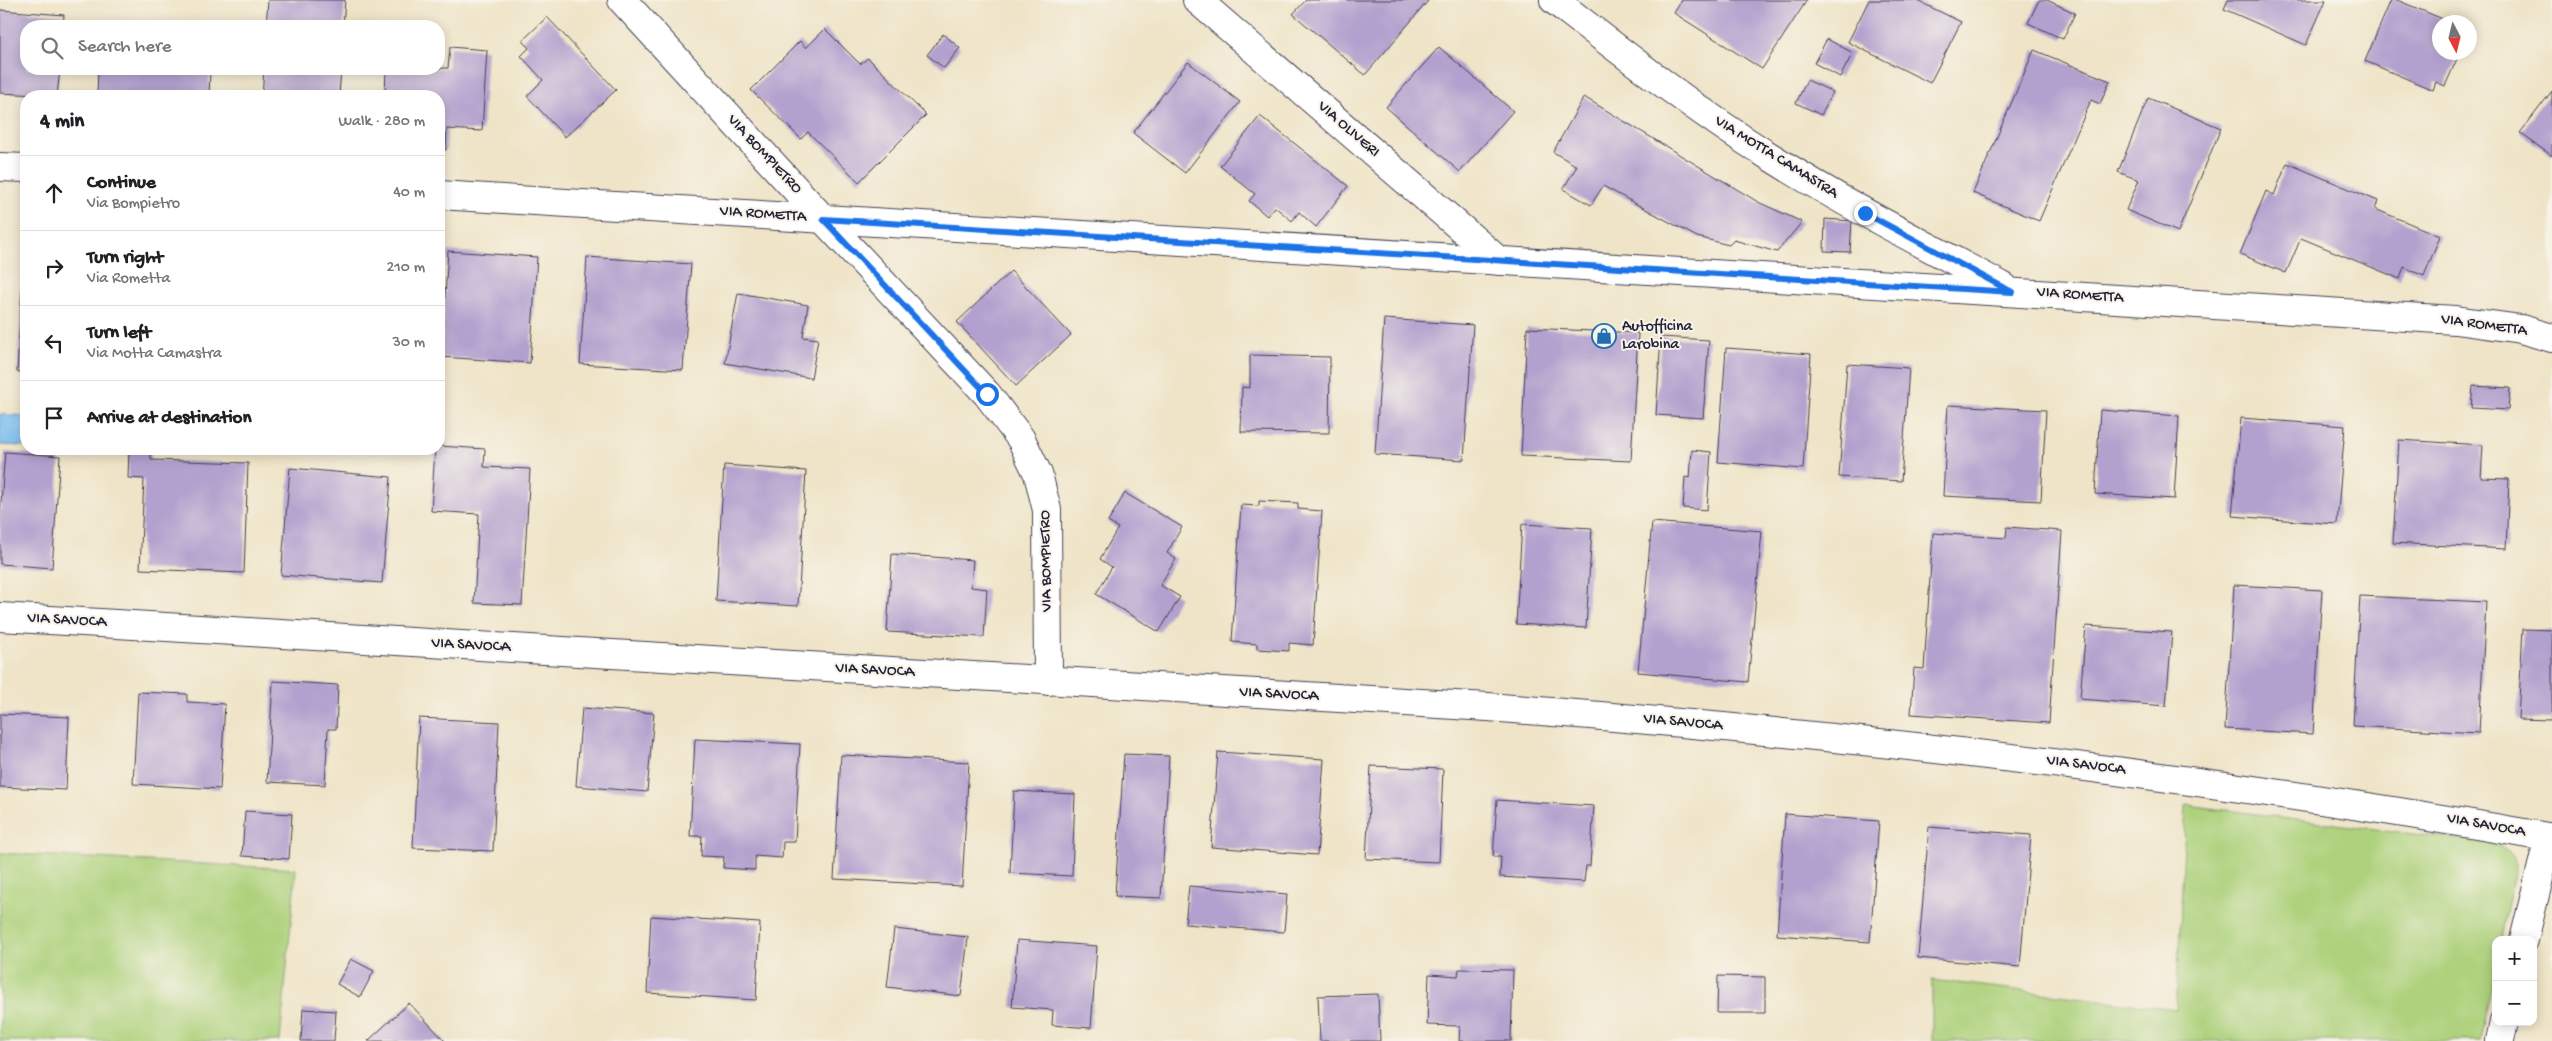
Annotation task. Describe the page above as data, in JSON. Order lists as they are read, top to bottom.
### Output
{
  "streets": {
    "street": [
      "VIA OLIVERI",
      "VIA BOMPIETRO",
      "VIA MOTTA CAMASTRA",
      "VIA ROMETTA",
      "VIA SAVOCA"
    ]
  },
  "crossings": [
    ["VIA OLIVERI", "VIA ROMETTA"],
    ["VIA BOMPIETRO", "VIA ROMETTA"],
    ["VIA BOMPIETRO", "VIA SAVOCA"],
    ["VIA MOTTA CAMASTRA", "VIA ROMETTA"]
  ],
  "places": {
    "shop": ["Autofficina Larobina"]
  },
  "north": "bottom",
  "page": {
    "search": "Search here",
    "heading": ["4 min", "Walk · 280 m"],
    "list": [
      ["Continue", "Via Bompietro", "40 m"],
      ["Turn right", "Via Rometta", "210 m"],
      ["Turn left", "Via Motta Camastra", "30 m"],
      "Arrive at destination"
    ],
    "map_buttons": ["+", "−"]
  }
}
